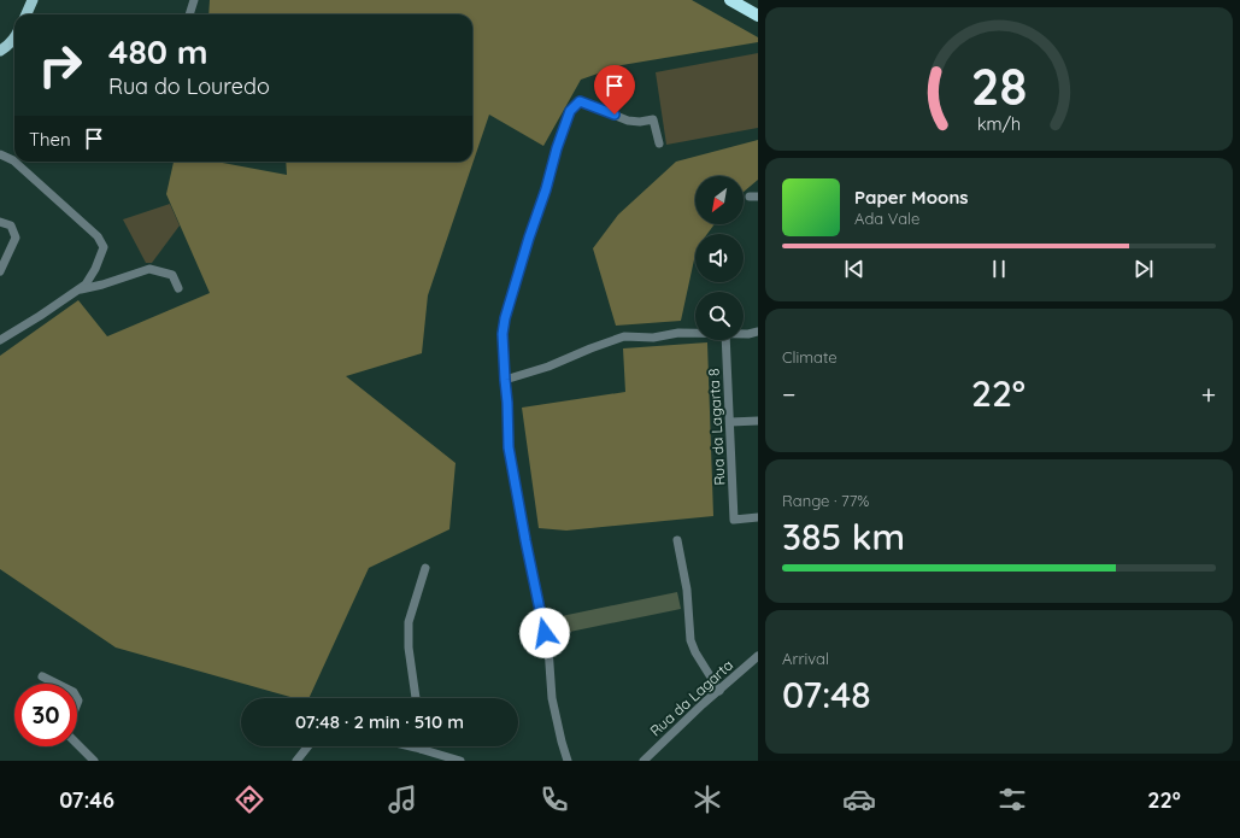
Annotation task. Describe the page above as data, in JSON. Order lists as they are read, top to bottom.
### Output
{
  "streets": {
    "street": ["Rua da Lagarta 8", "Rua da Lagarta"]
  },
  "north": "bottom left",
  "page": {
    "turn": ["480 m", "Rua do Louredo"],
    "then": "Then",
    "song": ["Paper Moons", "Ada Vale"],
    "tile": [
      "Climate",
      ["Range · 77%", "385 km"],
      ["Arrival", "07:48"]
    ],
    "heat": ["−", "22°", "+"],
    "limit": "30",
    "trip": "07:48 · 2 min · 510 m",
    "tabs": ["07:46", "22°"],
    "gauge": ["28", "km/h"]
  }
}
